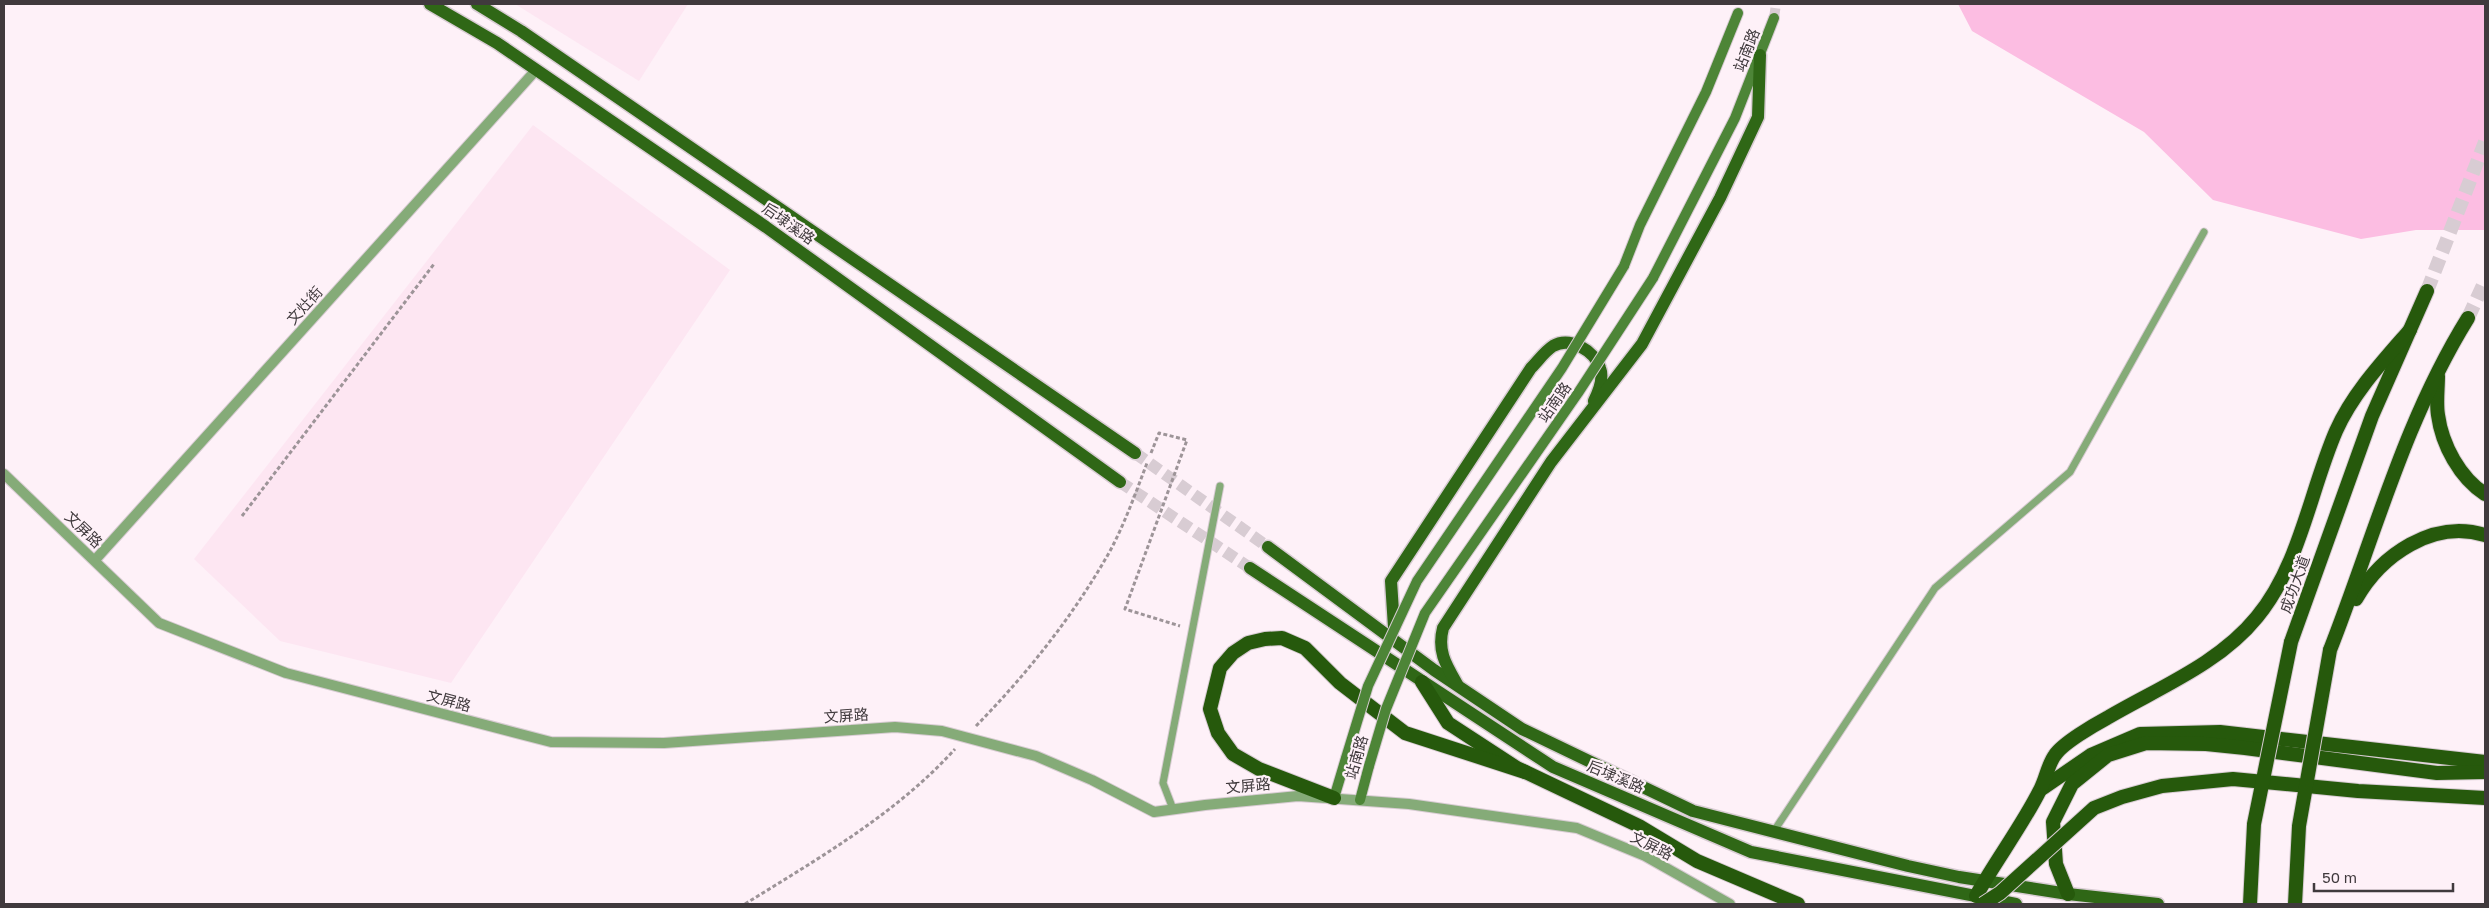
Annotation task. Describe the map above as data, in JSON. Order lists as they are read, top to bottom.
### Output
{
  "streets": {
    "highway": ["成功大道"],
    "main road": ["站南路", "后埭溪路"],
    "street": ["文灶街", "文屏路"]
  },
  "crossings": [
    ["站南路", "文屏路"],
    ["后埭溪路", "文灶街"],
    ["文灶街", "文屏路"]
  ],
  "scale_bar": "50 m"
}
